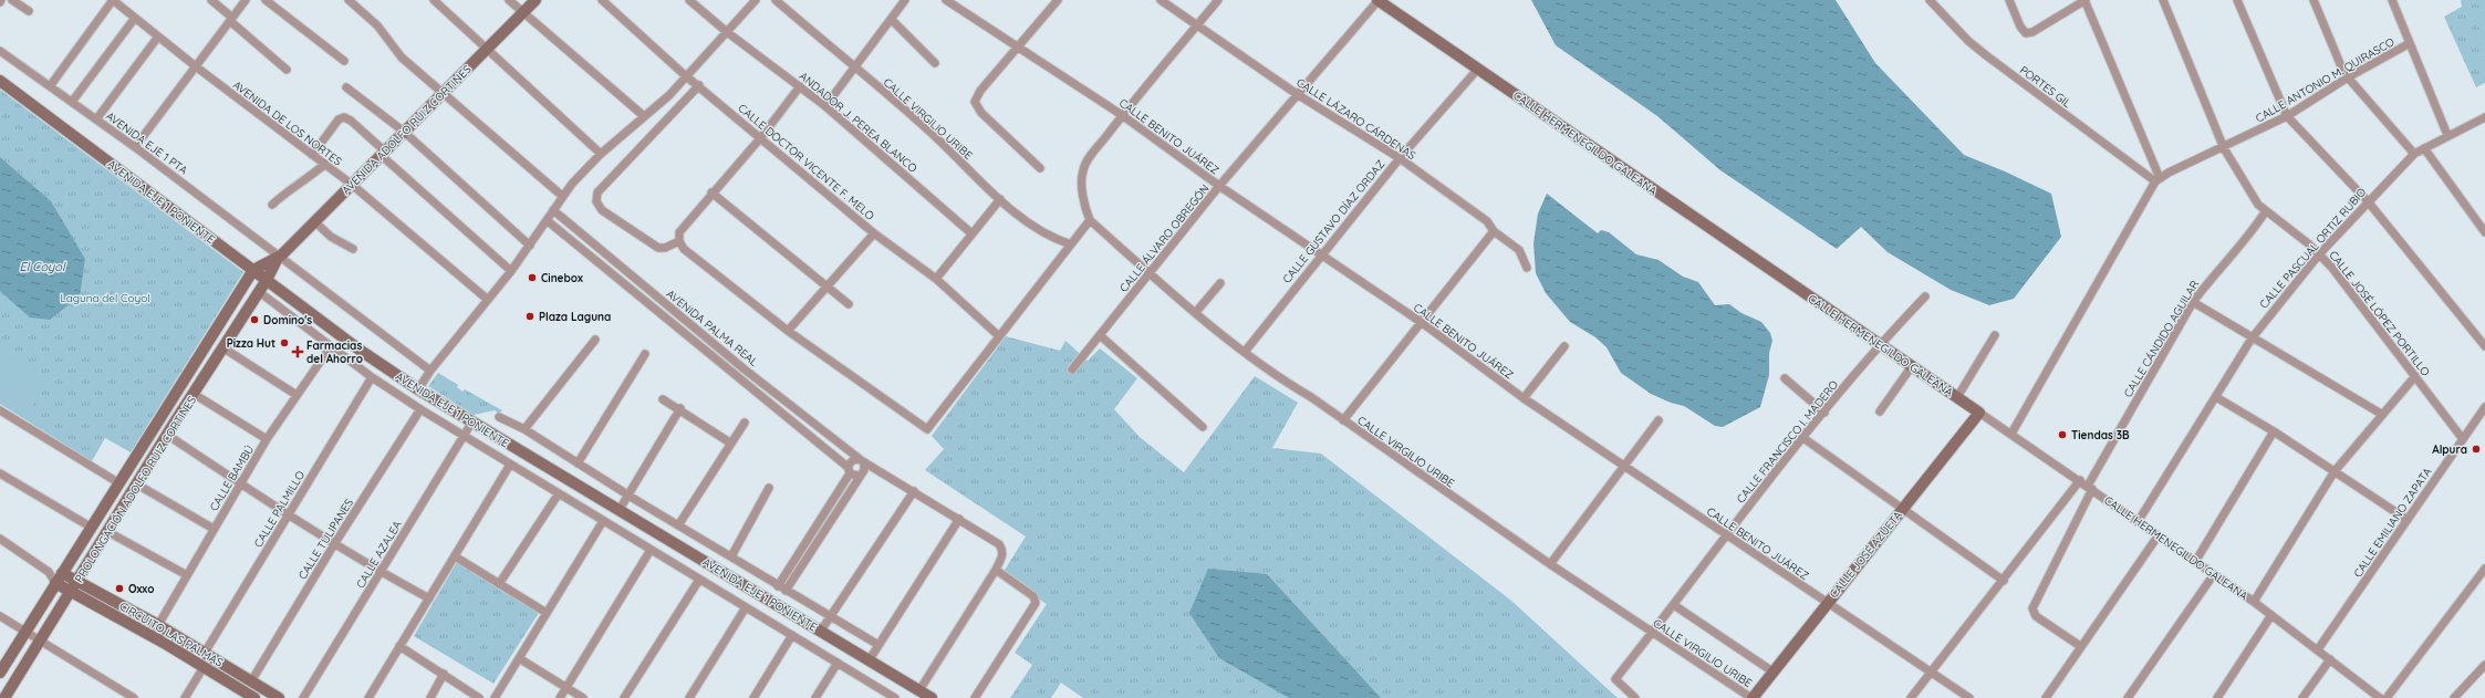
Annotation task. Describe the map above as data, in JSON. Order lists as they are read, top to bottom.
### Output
{
  "streets": {
    "street": [
      "CALLE ANTONIO M. QUIRASCO",
      "PORTES GIL",
      "CALLE VIRGILIO URIBE",
      "CALLE LÁZARO CÁRDENAS",
      "ANDADOR J. PEREA BLANCO",
      "AVENIDA DE LOS NORTES",
      "AVENIDA ADOLFO RUIZ CORTINES",
      "CALLE BENITO JUÁREZ",
      "AVENIDA EJE 1 PTA",
      "CALLE HERMENEGILDO GALEANA",
      "CALLE DOCTOR VICENTE F. MELO",
      "AVENIDA EJE 1 PONIENTE",
      "CALLE GUSTAVO DÍAZ ORDAZ",
      "CALLE ÁLVARO OBREGÓN",
      "CALLE PASCUAL ORTIZ RUBIO",
      "CALLE JOSÉ LÓPEZ PORTILLO",
      "AVENIDA PALMA REAL",
      "CALLE CÁNDIDO AGUILAR",
      "CALLE FRANCISCO I. MADERO",
      "CALLE BAMBÚ",
      "PROLONGACIÓN ADOLFO RUIZ CORTINES",
      "CALLE PALMILLO",
      "CALLE EMILIANO ZAPATA",
      "CALLE TULIPANES",
      "CALLE AZALEA",
      "CALLE JOSÉ AZUETA",
      "CIRCUITO LAS PALMAS"
    ]
  },
  "crossings": [
    ["CALLE ANTONIO M. QUIRASCO", "PORTES GIL"],
    ["CALLE ANTONIO M. QUIRASCO", "CALLE JOSÉ LÓPEZ PORTILLO"],
    ["CALLE VIRGILIO URIBE", "CALLE GUSTAVO DÍAZ ORDAZ"],
    ["CALLE VIRGILIO URIBE", "CALLE ÁLVARO OBREGÓN"],
    ["CALLE VIRGILIO URIBE", "CALLE FRANCISCO I. MADERO"],
    ["CALLE VIRGILIO URIBE", "CALLE JOSÉ AZUETA"],
    ["CALLE LÁZARO CÁRDENAS", "CALLE GUSTAVO DÍAZ ORDAZ"],
    ["CALLE LÁZARO CÁRDENAS", "CALLE ÁLVARO OBREGÓN"],
    ["AVENIDA DE LOS NORTES", "AVENIDA ADOLFO RUIZ CORTINES"],
    ["AVENIDA ADOLFO RUIZ CORTINES", "AVENIDA EJE 1 PTA"],
    ["AVENIDA ADOLFO RUIZ CORTINES", "AVENIDA EJE 1 PONIENTE"],
    ["AVENIDA ADOLFO RUIZ CORTINES", "PROLONGACIÓN ADOLFO RUIZ CORTINES"],
    ["CALLE BENITO JUÁREZ", "CALLE GUSTAVO DÍAZ ORDAZ"],
    ["CALLE BENITO JUÁREZ", "CALLE ÁLVARO OBREGÓN"],
    ["CALLE BENITO JUÁREZ", "CALLE FRANCISCO I. MADERO"],
    ["CALLE BENITO JUÁREZ", "CALLE JOSÉ AZUETA"],
    ["CALLE HERMENEGILDO GALEANA", "CALLE GUSTAVO DÍAZ ORDAZ"],
    ["CALLE HERMENEGILDO GALEANA", "CALLE ÁLVARO OBREGÓN"],
    ["CALLE HERMENEGILDO GALEANA", "CALLE PASCUAL ORTIZ RUBIO"],
    ["CALLE HERMENEGILDO GALEANA", "CALLE CÁNDIDO AGUILAR"],
    ["CALLE HERMENEGILDO GALEANA", "CALLE FRANCISCO I. MADERO"],
    ["CALLE HERMENEGILDO GALEANA", "CALLE EMILIANO ZAPATA"],
    ["CALLE HERMENEGILDO GALEANA", "CALLE JOSÉ AZUETA"],
    ["AVENIDA EJE 1 PONIENTE", "CALLE BAMBÚ"],
    ["AVENIDA EJE 1 PONIENTE", "PROLONGACIÓN ADOLFO RUIZ CORTINES"],
    ["AVENIDA EJE 1 PONIENTE", "CALLE PALMILLO"],
    ["AVENIDA EJE 1 PONIENTE", "CALLE TULIPANES"],
    ["AVENIDA EJE 1 PONIENTE", "CALLE AZALEA"],
    ["CALLE PASCUAL ORTIZ RUBIO", "CALLE JOSÉ LÓPEZ PORTILLO"],
    ["CALLE JOSÉ LÓPEZ PORTILLO", "CALLE CÁNDIDO AGUILAR"],
    ["CALLE JOSÉ LÓPEZ PORTILLO", "CALLE EMILIANO ZAPATA"],
    ["CALLE BAMBÚ", "CIRCUITO LAS PALMAS"],
    ["PROLONGACIÓN ADOLFO RUIZ CORTINES", "CIRCUITO LAS PALMAS"],
    ["CALLE PALMILLO", "CIRCUITO LAS PALMAS"],
    ["CALLE TULIPANES", "CIRCUITO LAS PALMAS"]
  ],
  "water": ["El Coyol"],
  "parks": ["Laguna del Coyol"],
  "places": {
    "other": [
      "Cinebox",
      "Plaza Laguna",
      "Domino's",
      "Pizza Hut",
      "Tiendas 3B",
      "Alpura",
      "Oxxo"
    ],
    "health": ["Farmacias del Ahorro"]
  }
}
